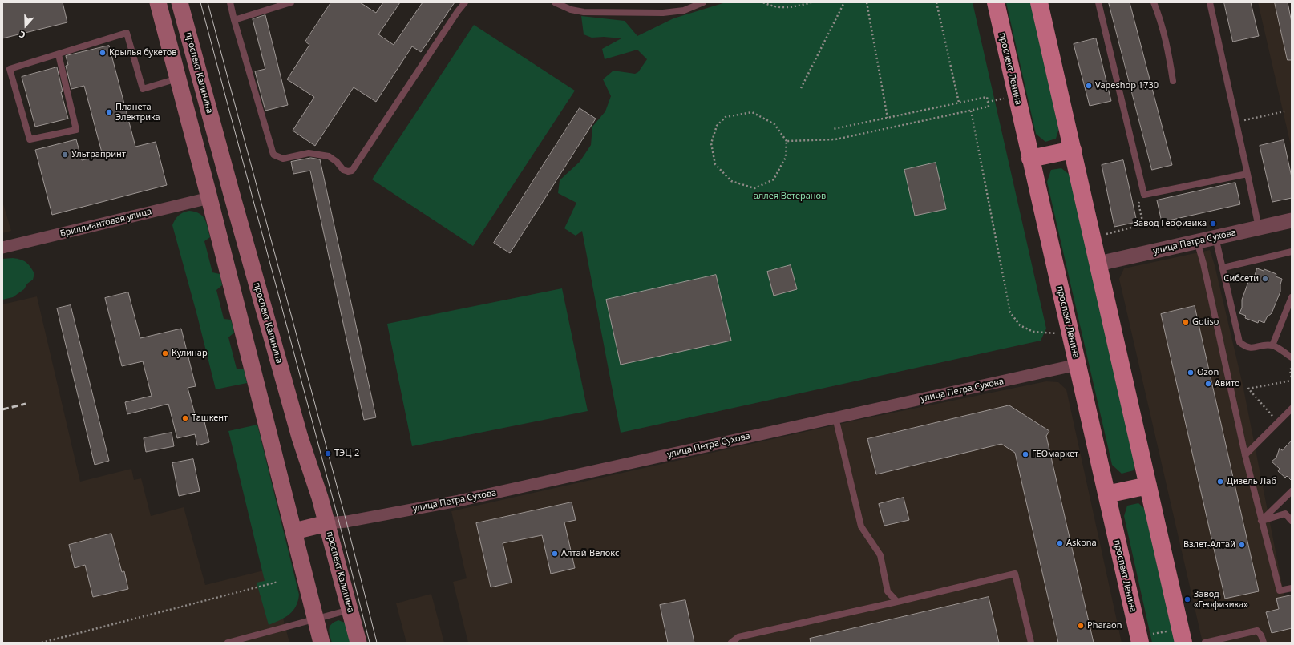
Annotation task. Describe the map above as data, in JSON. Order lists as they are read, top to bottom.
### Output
{
  "streets": {
    "main road": ["проспект Ленина", "проспект Калинина"],
    "street": ["Бриллиантовая улица", "улица Петра Сухова"]
  },
  "crossings": [
    ["проспект Ленина", "улица Петра Сухова"],
    ["проспект Калинина", "улица Петра Сухова"]
  ],
  "parks": ["аллея Ветеранов"],
  "places": [
    "Крылья букетов",
    "Vapeshop 1730",
    "Планета Электрика",
    "Ультрапринт",
    "Завод Геофизика",
    "Сибсети",
    "Gotiso",
    "Кулинар",
    "Ozon",
    "Авито",
    "Ташкент",
    "ТЭЦ-2",
    "ГЕОмаркет",
    "Дизель Лаб",
    "Askona",
    "Взлет-Алтай",
    "Алтай-Велокс",
    "Завод «Геофизика»",
    "Pharaon"
  ],
  "north": "bottom"
}
